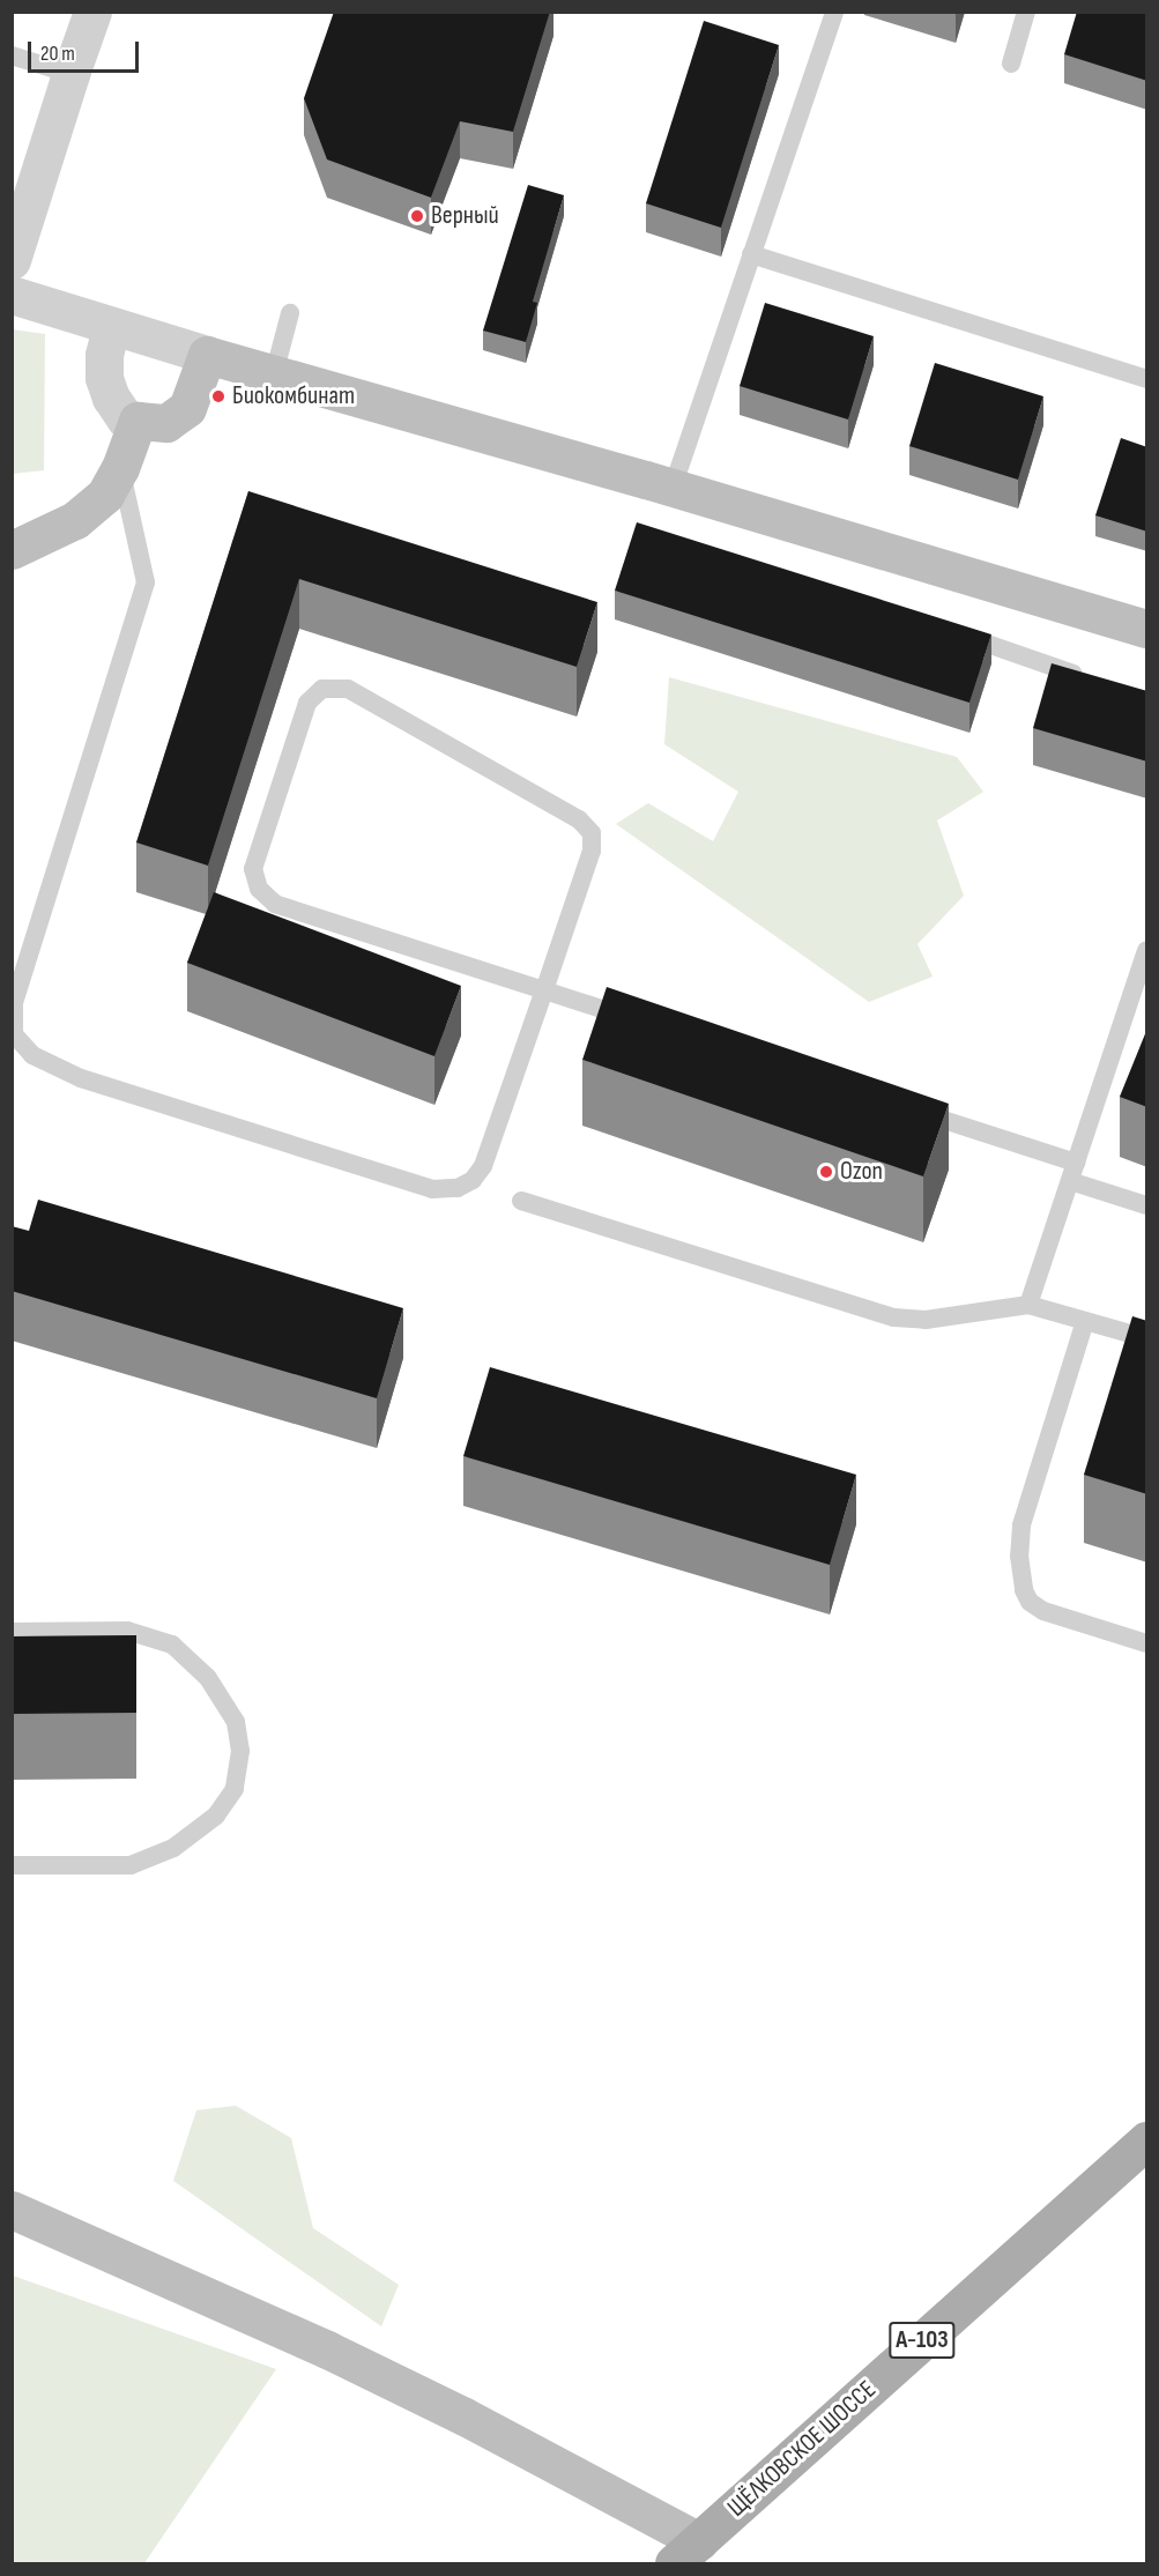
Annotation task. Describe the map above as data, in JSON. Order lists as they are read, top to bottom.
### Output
{
  "streets": {
    "main road": ["А-103", "ЩЁЛКОВСКОЕ ШОССЕ"]
  },
  "places": ["Верный", "Биокомбинат", "Ozon"],
  "scale_bar": "20 m"
}
